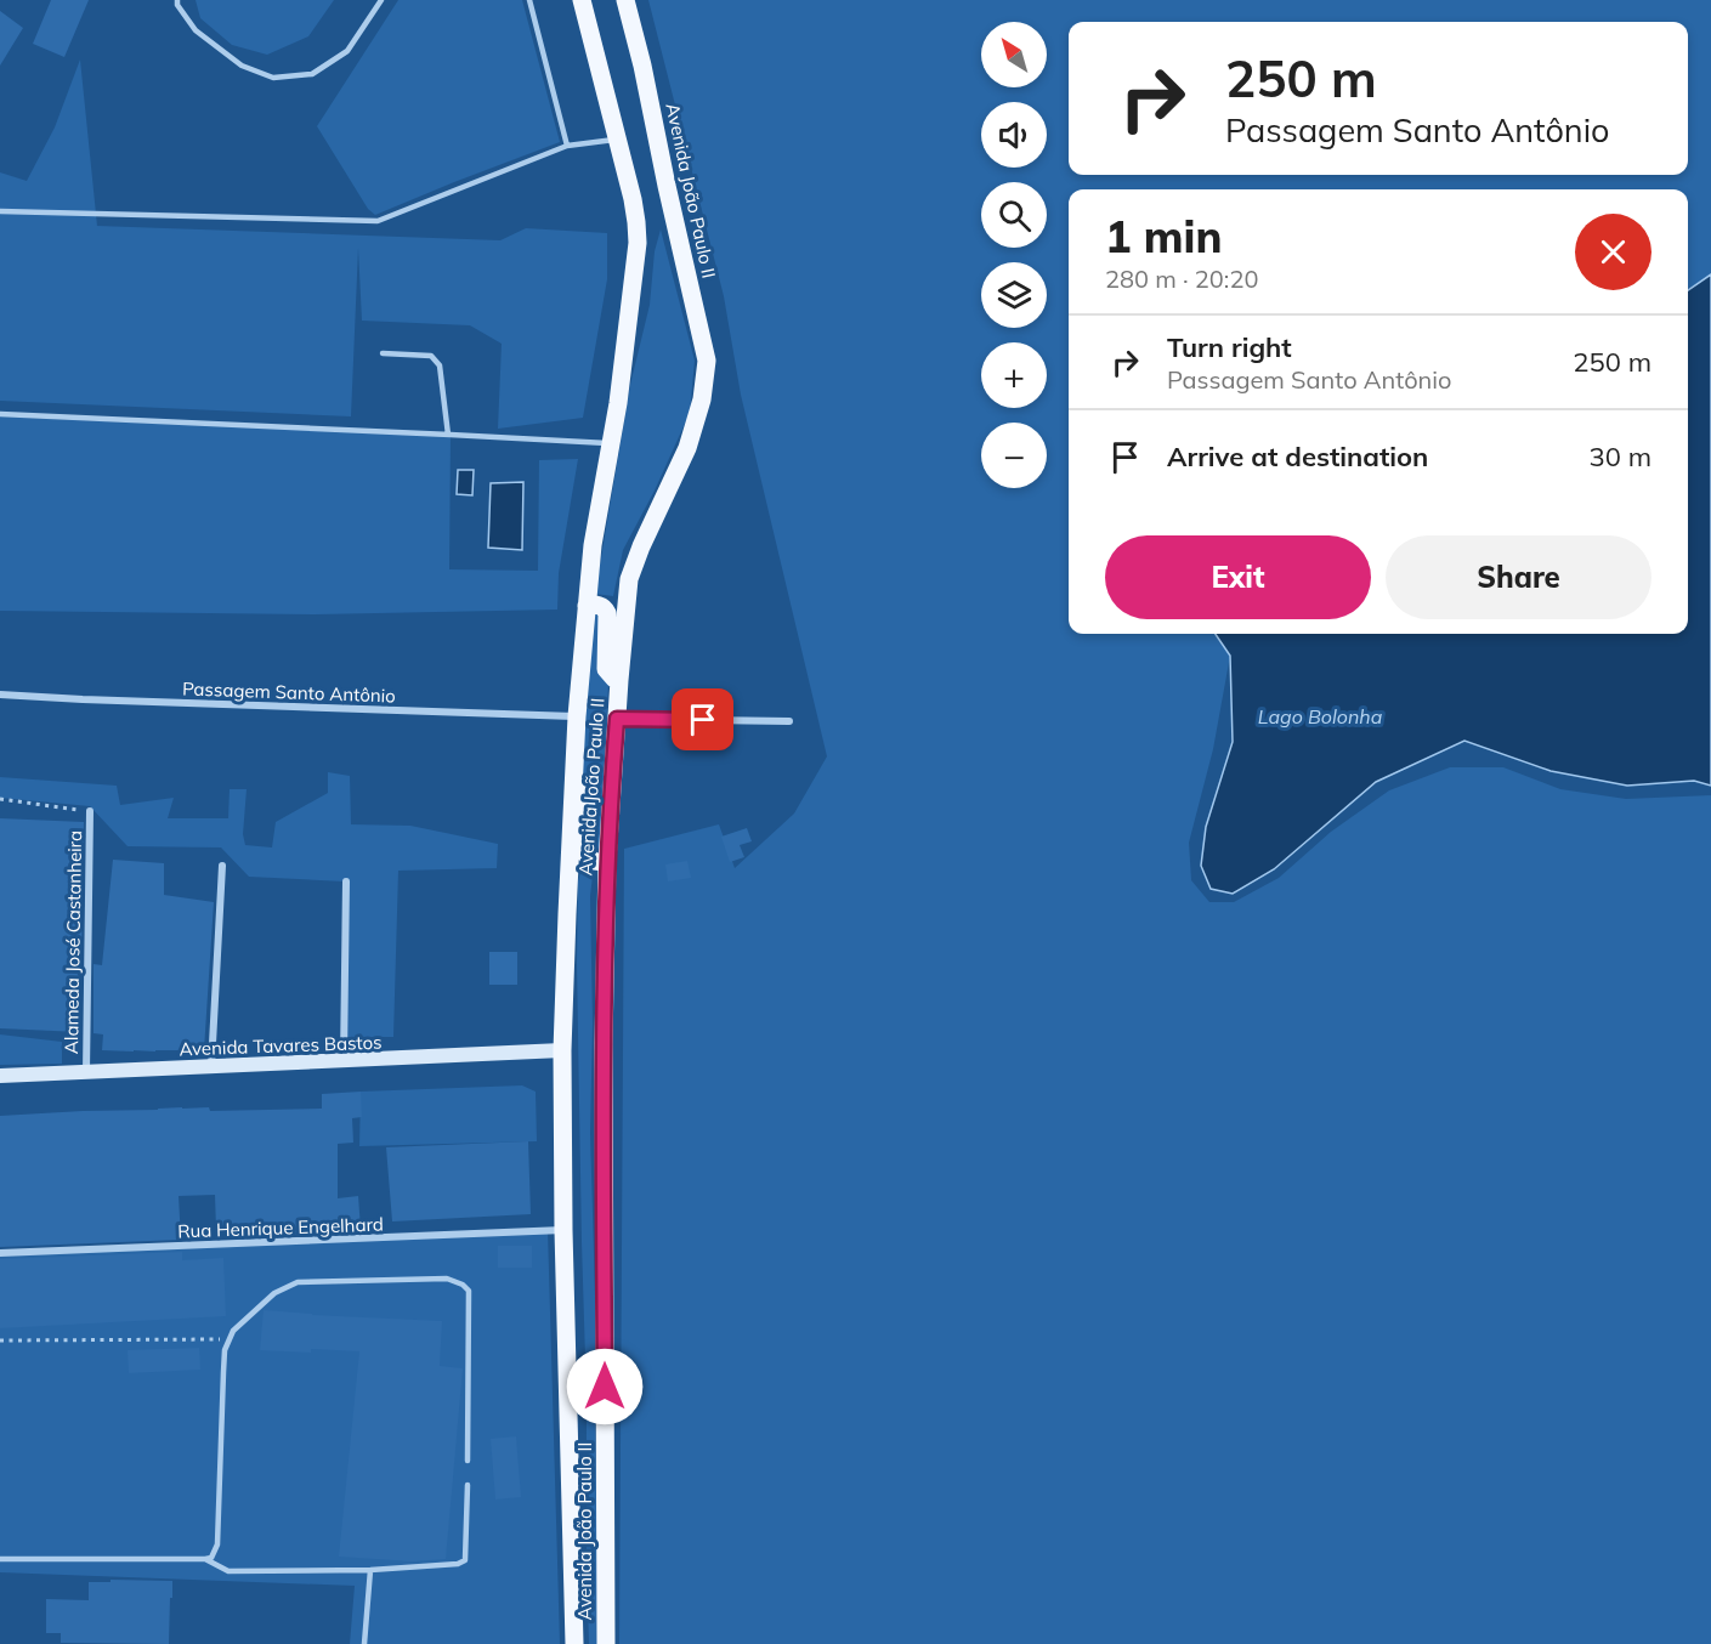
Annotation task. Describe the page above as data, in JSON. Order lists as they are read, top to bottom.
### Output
{
  "streets": {
    "main road": ["Avenida João Paulo II", "Avenida Tavares Bastos"],
    "street": ["Passagem Santo Antônio", "Alameda José Castanheira", "Rua Henrique Engelhard"]
  },
  "crossings": [
    ["Avenida João Paulo II", "Passagem Santo Antônio"],
    ["Avenida João Paulo II", "Avenida Tavares Bastos"],
    ["Avenida João Paulo II", "Rua Henrique Engelhard"],
    ["Alameda José Castanheira", "Avenida Tavares Bastos"]
  ],
  "water": ["Lago Bolonha"],
  "north": "top left",
  "page": {
    "map_buttons": ["+", "−"],
    "turn": ["250 m", "Passagem Santo Antônio"],
    "heading": ["1 min", "280 m · 20:20"],
    "list": [
      {
        "name": "Turn right",
        "note": "Passagem Santo Antônio",
        "value": "250 m"
      },
      {
        "name": "Arrive at destination",
        "value": "30 m"
      }
    ],
    "buttons": ["Exit", "Share"]
  }
}
